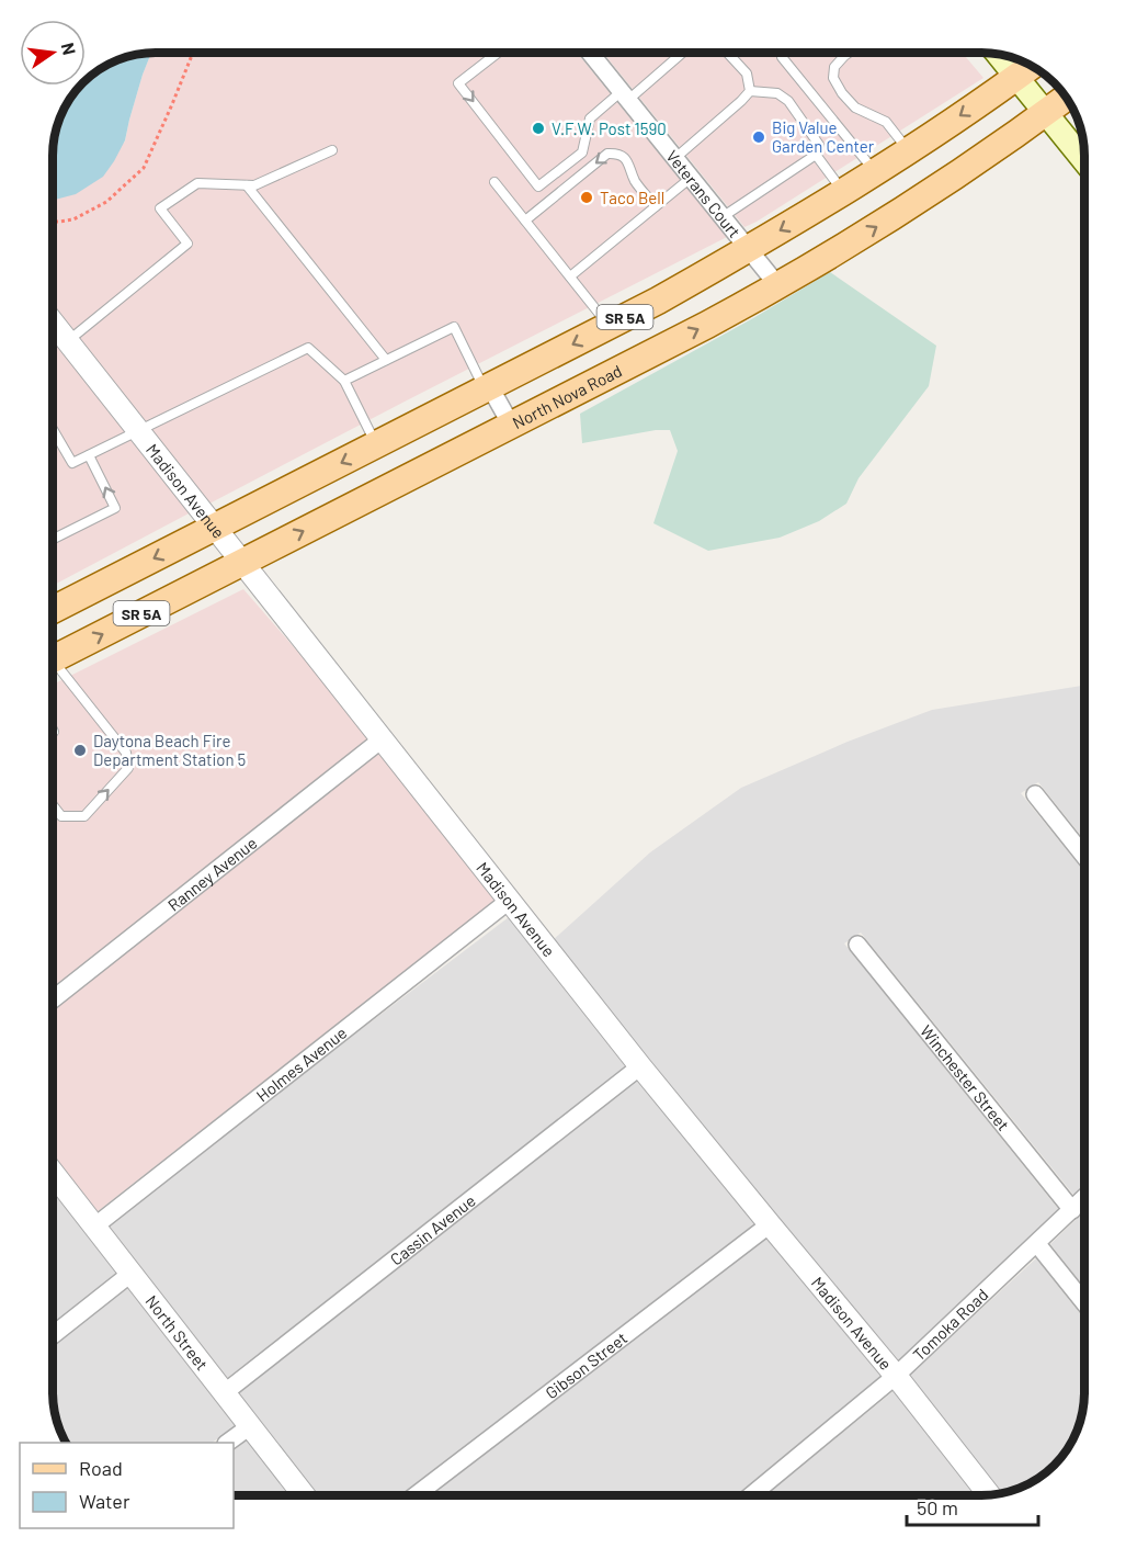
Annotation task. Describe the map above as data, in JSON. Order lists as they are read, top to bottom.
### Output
{
  "streets": {
    "main road": ["SR 5A", "North Nova Road"],
    "street": [
      "Veterans Court",
      "Madison Avenue",
      "Ranney Avenue",
      "Holmes Avenue",
      "Winchester Street",
      "Cassin Avenue",
      "Tomoka Road",
      "North Street",
      "Gibson Street"
    ]
  },
  "crossings": [
    ["Veterans Court", "SR 5A"],
    ["Veterans Court", "North Nova Road"],
    ["SR 5A", "Madison Avenue"],
    ["North Nova Road", "Madison Avenue"],
    ["Madison Avenue", "Ranney Avenue"],
    ["Madison Avenue", "Holmes Avenue"],
    ["Madison Avenue", "Cassin Avenue"],
    ["Madison Avenue", "Tomoka Road"],
    ["Madison Avenue", "Gibson Street"],
    ["Holmes Avenue", "North Street"],
    ["Winchester Street", "Tomoka Road"],
    ["Cassin Avenue", "North Street"]
  ],
  "places": [
    "V.F.W. Post 1590",
    "Big Value Garden Center",
    "Taco Bell",
    "Daytona Beach Fire Department Station 5"
  ],
  "legend": ["Road", "Water"],
  "scale_bar": "50 m",
  "north": "right"
}
